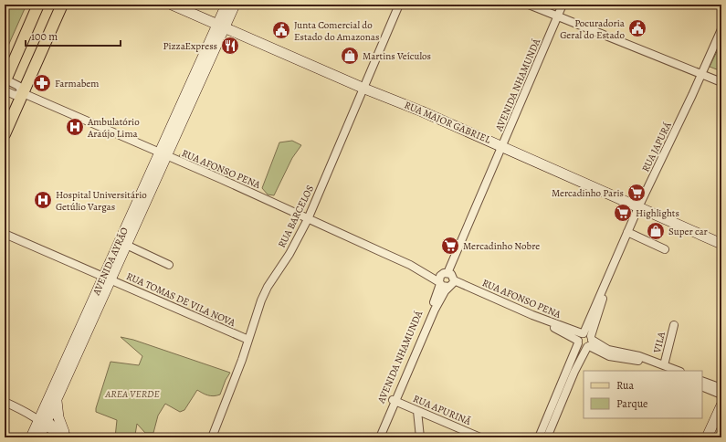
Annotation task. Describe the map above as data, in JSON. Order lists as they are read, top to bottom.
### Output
{
  "streets": {
    "street": [
      "AVENIDA NHAMUNDÁ",
      "RUA MAJOR GABRIEL",
      "RUA JAPURÁ",
      "RUA AFONSO PENA",
      "RUA BARCELOS",
      "AVENIDA AYRÃO",
      "RUA TOMAS DE VILA NOVA",
      "VILA",
      "RUA APURINÃ"
    ]
  },
  "crossings": [
    ["AVENIDA NHAMUNDÁ", "RUA MAJOR GABRIEL"],
    ["AVENIDA NHAMUNDÁ", "RUA AFONSO PENA"],
    ["AVENIDA NHAMUNDÁ", "RUA APURINÃ"],
    ["RUA MAJOR GABRIEL", "RUA JAPURÁ"],
    ["RUA MAJOR GABRIEL", "RUA BARCELOS"],
    ["RUA MAJOR GABRIEL", "AVENIDA AYRÃO"],
    ["RUA JAPURÁ", "RUA AFONSO PENA"],
    ["RUA AFONSO PENA", "RUA BARCELOS"],
    ["RUA AFONSO PENA", "AVENIDA AYRÃO"],
    ["RUA AFONSO PENA", "VILA"],
    ["RUA BARCELOS", "RUA TOMAS DE VILA NOVA"],
    ["AVENIDA AYRÃO", "RUA TOMAS DE VILA NOVA"]
  ],
  "parks": ["AREA VERDE"],
  "places": {
    "public building": ["Pocuradoria Geral do Estado", "Junta Comercial do Estado do Amazonas"],
    "restaurant": ["PizzaExpress"],
    "shop": ["Martins Veículos", "Super car"],
    "pharmacy": ["Farmabem"],
    "hospital": ["Ambulatório Araújo Lima", "Hospital Universitário Getúlio Vargas"],
    "supermarket": ["Mercadinho Paris", "Highlights", "Mercadinho Nobre"]
  },
  "legend": ["Rua", "Parque"],
  "scale_bar": "100 m"
}
